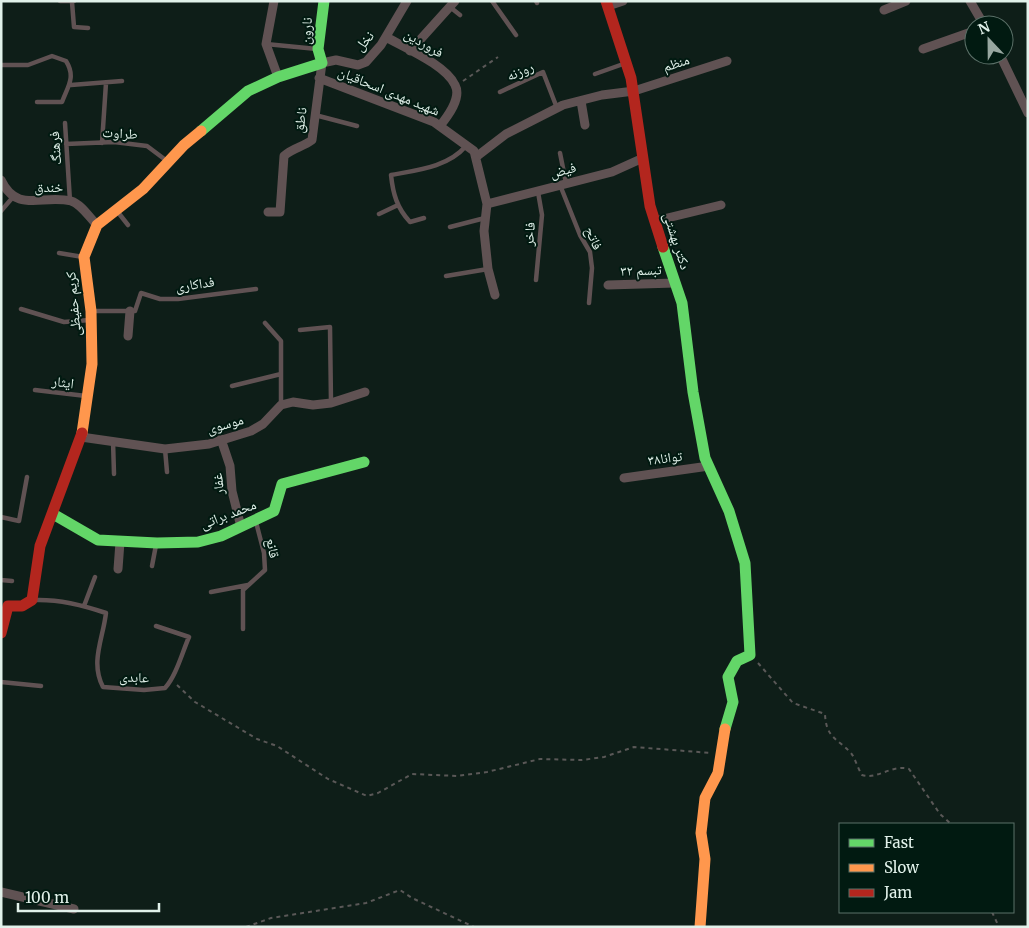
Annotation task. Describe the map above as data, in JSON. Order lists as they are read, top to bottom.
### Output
{
  "streets": {
    "street": [
      "نارون",
      "نخل",
      "فروردین",
      "منظم",
      "شهید مهدی اسحاقیان",
      "ناطق",
      "فیض",
      "خندق",
      "دکتر بهشتی",
      "تبسم ۳۲",
      "کریم حفیظی",
      "موسوی",
      "توانا۳۸",
      "غفار",
      "محمد براتی"
    ],
    "lane": [
      "روزنه",
      "طراوت",
      "فرهنگ",
      "فاخر",
      "فاتح",
      "فداکاری",
      "ایثار",
      "قانع",
      "عابدی"
    ]
  },
  "crossings": [
    ["نارون", "نخل"],
    ["نارون", "ناطق"],
    ["نارون", "کریم حفیظی"],
    ["نخل", "فروردین"],
    ["نخل", "ناطق"],
    ["نخل", "کریم حفیظی"],
    ["منظم", "روزنه"],
    ["منظم", "شهید مهدی اسحاقیان"],
    ["منظم", "دکتر بهشتی"],
    ["شهید مهدی اسحاقیان", "ناطق"],
    ["شهید مهدی اسحاقیان", "فیض"],
    ["ناطق", "کریم حفیظی"],
    ["طراوت", "فرهنگ"],
    ["طراوت", "کریم حفیظی"],
    ["فرهنگ", "خندق"],
    ["فیض", "فاخر"],
    ["فیض", "فاتح"],
    ["فیض", "دکتر بهشتی"],
    ["خندق", "کریم حفیظی"],
    ["دکتر بهشتی", "تبسم ۳۲"],
    ["دکتر بهشتی", "توانا۳۸"],
    ["کریم حفیظی", "ایثار"],
    ["کریم حفیظی", "موسوی"],
    ["کریم حفیظی", "محمد براتی"],
    ["کریم حفیظی", "عابدی"],
    ["موسوی", "غفار"],
    ["غفار", "محمد براتی"],
    ["محمد براتی", "قانع"]
  ],
  "legend": ["Fast", "Slow", "Jam"],
  "scale_bar": "100 m",
  "north": "top"
}
